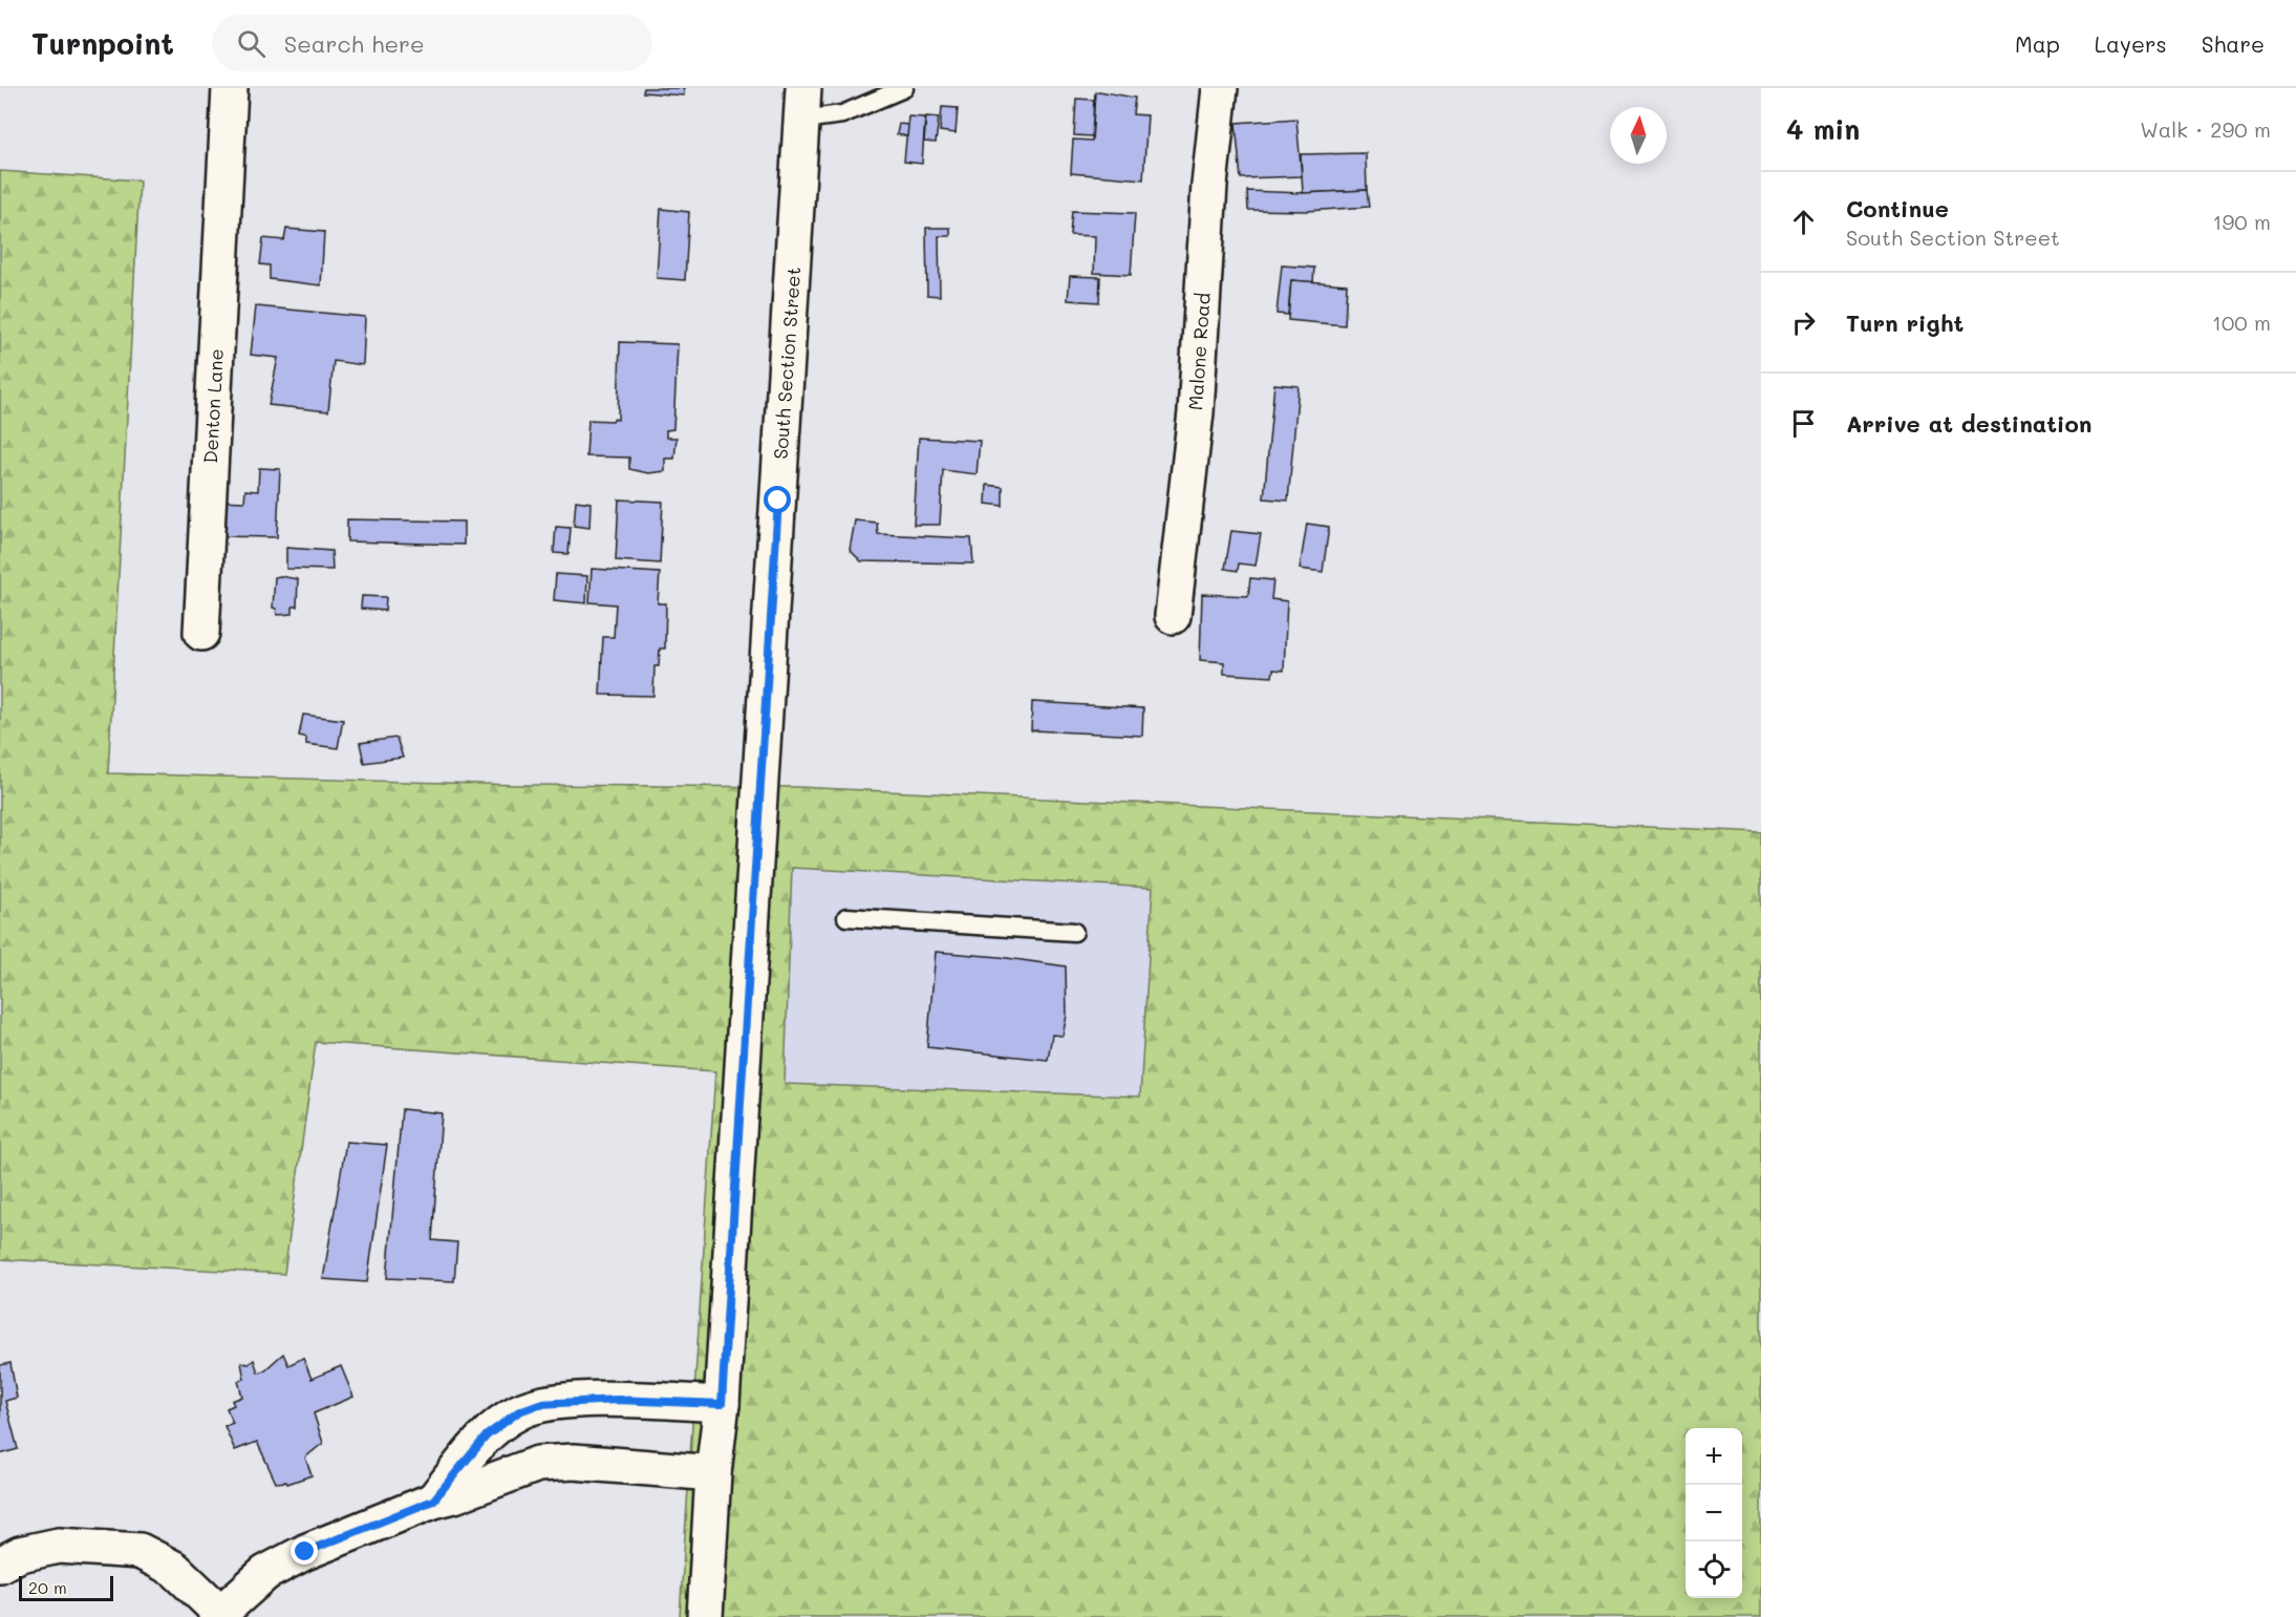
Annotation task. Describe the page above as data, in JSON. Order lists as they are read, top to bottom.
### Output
{
  "streets": {
    "street": ["Malone Road", "South Section Street", "Denton Lane"]
  },
  "scale_bar": "20 m",
  "north": "top",
  "page": {
    "header": "Turnpoint",
    "search": "Search here",
    "nav": ["Map", "Layers", "Share"],
    "heading": ["4 min", "Walk · 290 m"],
    "list": [
      ["Continue", "South Section Street", "190 m"],
      ["Turn right", "100 m"],
      "Arrive at destination"
    ],
    "map_buttons": ["+", "−"],
    "scale": "20 m"
  }
}
